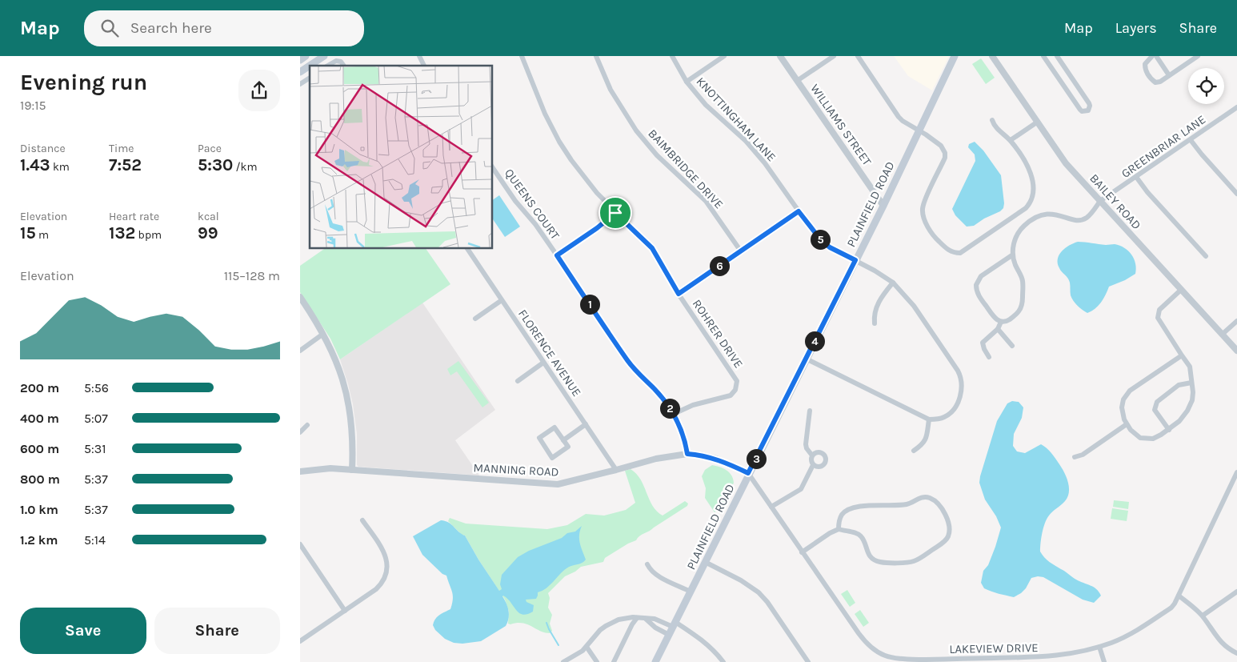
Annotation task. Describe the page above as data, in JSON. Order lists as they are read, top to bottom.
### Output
{
  "streets": {
    "main road": ["PLAINFIELD ROAD"],
    "street": [
      "KNOTTINGHAM LANE",
      "WILLIAMS STREET",
      "GREENBRIAR LANE",
      "BAIMBRIDGE DRIVE",
      "BAILEY ROAD",
      "QUEENS COURT",
      "ROHRER DRIVE",
      "FLORENCE AVENUE",
      "MANNING ROAD",
      "LAKEVIEW DRIVE"
    ]
  },
  "crossings": [
    ["KNOTTINGHAM LANE", "PLAINFIELD ROAD"],
    ["WILLIAMS STREET", "PLAINFIELD ROAD"],
    ["GREENBRIAR LANE", "BAILEY ROAD"],
    ["QUEENS COURT", "ROHRER DRIVE"],
    ["QUEENS COURT", "MANNING ROAD"],
    ["PLAINFIELD ROAD", "MANNING ROAD"],
    ["PLAINFIELD ROAD", "LAKEVIEW DRIVE"],
    ["FLORENCE AVENUE", "MANNING ROAD"],
    ["MANNING ROAD", "LAKEVIEW DRIVE"]
  ],
  "page": {
    "header": "Map",
    "search": "Search here",
    "nav": ["Map", "Layers", "Share"],
    "heading": ["Evening run", "19:15"],
    "stats": [
      ["Distance", "1.43 km"],
      ["Time", "7:52"],
      ["Pace", "5:30 /km"],
      ["Elevation", "15 m"],
      ["Heart rate", "132 bpm"],
      ["kcal", "99"]
    ],
    "pins": [
      "5",
      "6",
      "1",
      "4",
      "2",
      "3"
    ],
    "chart": ["Elevation", "115–128 m"],
    "list": [
      {
        "name": "200 m",
        "note": "5:56"
      },
      {
        "name": "400 m",
        "note": "5:07"
      },
      {
        "name": "600 m",
        "note": "5:31"
      },
      {
        "name": "800 m",
        "note": "5:37"
      },
      {
        "name": "1.0 km",
        "note": "5:37"
      },
      {
        "name": "1.2 km",
        "note": "5:14"
      }
    ],
    "buttons": ["Save", "Share"]
  }
}
